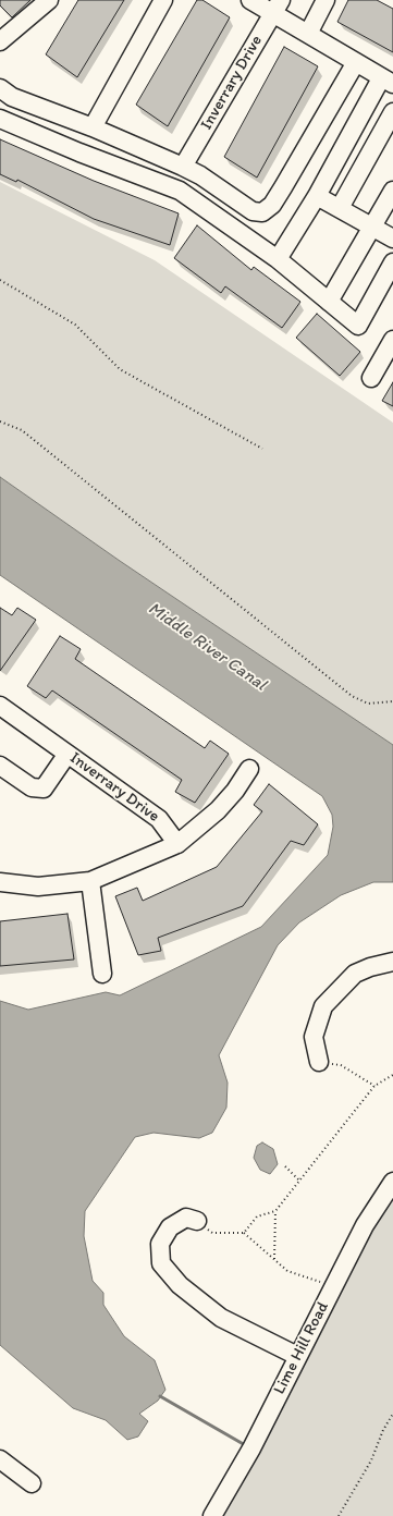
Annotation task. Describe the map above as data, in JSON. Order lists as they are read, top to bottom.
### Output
{
  "streets": {
    "street": ["Inverrary Drive", "Lime Hill Road"]
  },
  "water": ["Middle River Canal"]
}
